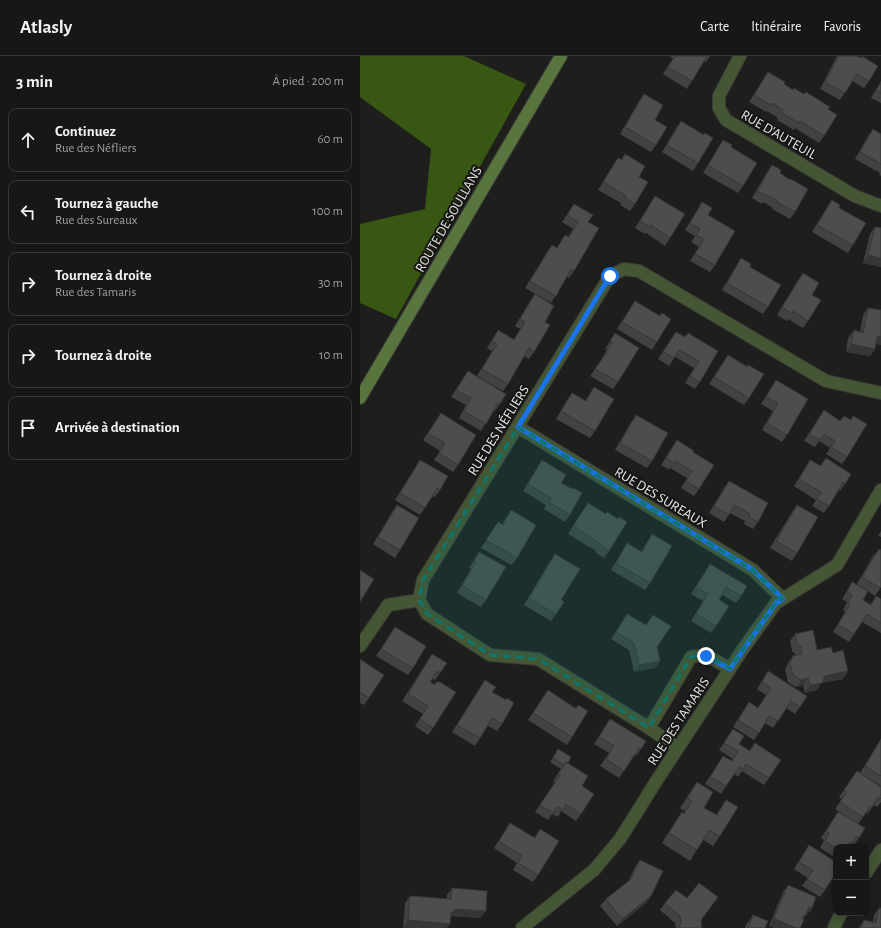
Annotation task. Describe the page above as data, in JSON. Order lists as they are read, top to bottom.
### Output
{
  "streets": {
    "main road": ["ROUTE DE SOULLANS"],
    "street": [
      "RUE D'AUTEUIL",
      "RUE DES NÉFLIERS",
      "RUE DES SUREAUX",
      "RUE DES TAMARIS"
    ]
  },
  "crossings": [
    ["RUE DES NÉFLIERS", "RUE DES SUREAUX"],
    ["RUE DES SUREAUX", "RUE DES TAMARIS"]
  ],
  "page": {
    "header": "Atlasly",
    "nav": ["Carte", "Itinéraire", "Favoris"],
    "heading": ["3 min", "À pied · 200 m"],
    "list": [
      ["Continuez", "Rue des Néfliers", "60 m"],
      ["Tournez à gauche", "Rue des Sureaux", "100 m"],
      ["Tournez à droite", "Rue des Tamaris", "30 m"],
      ["Tournez à droite", "10 m"],
      "Arrivée à destination"
    ],
    "map_buttons": ["+", "−"]
  }
}
